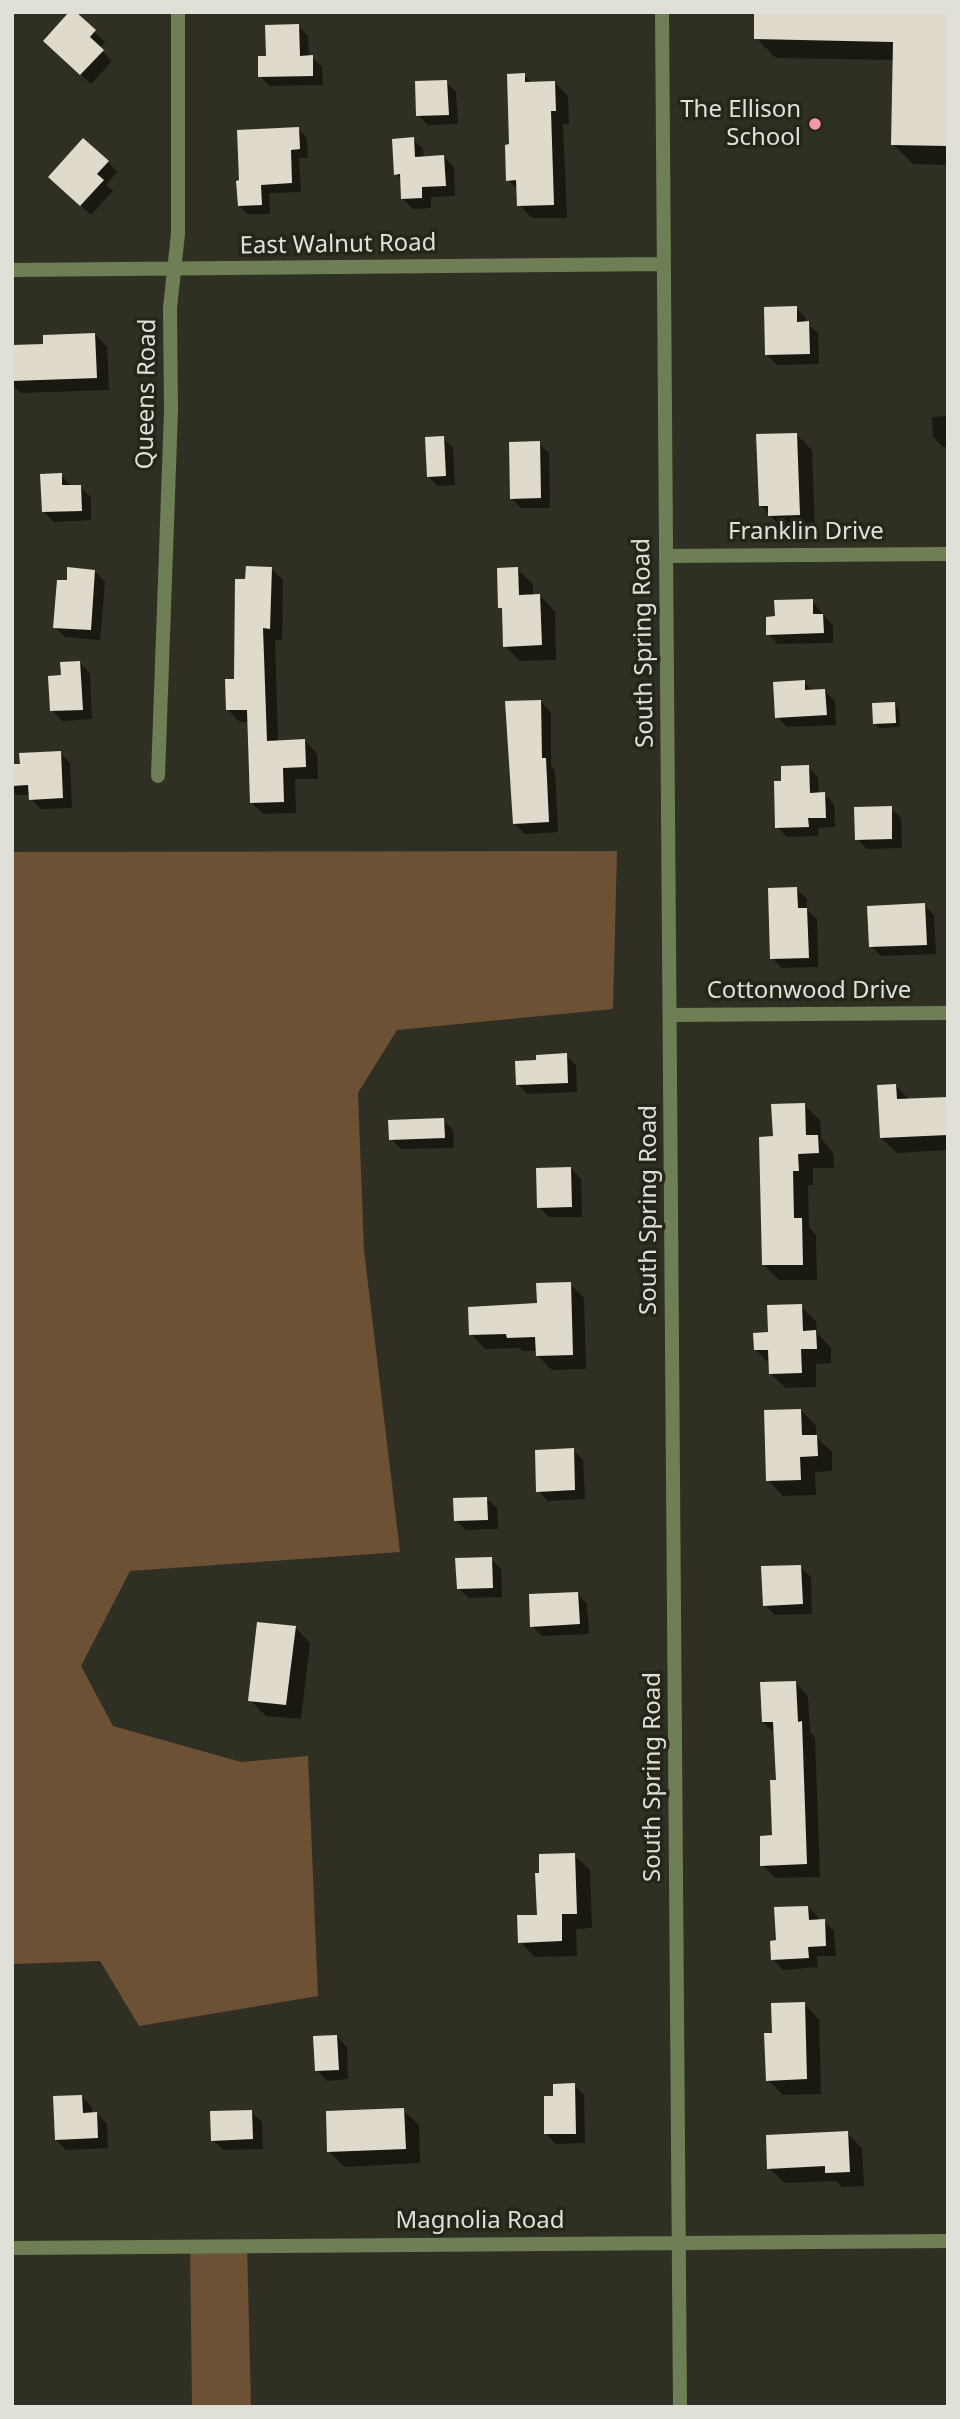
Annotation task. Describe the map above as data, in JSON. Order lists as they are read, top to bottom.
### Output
{
  "streets": {
    "street": [
      "East Walnut Road",
      "Queens Road",
      "Franklin Drive",
      "South Spring Road",
      "Cottonwood Drive",
      "Magnolia Road"
    ]
  },
  "crossings": [
    ["East Walnut Road", "Queens Road"],
    ["East Walnut Road", "South Spring Road"],
    ["Franklin Drive", "South Spring Road"],
    ["South Spring Road", "Cottonwood Drive"],
    ["South Spring Road", "Magnolia Road"]
  ],
  "places": ["The Ellison School"]
}
